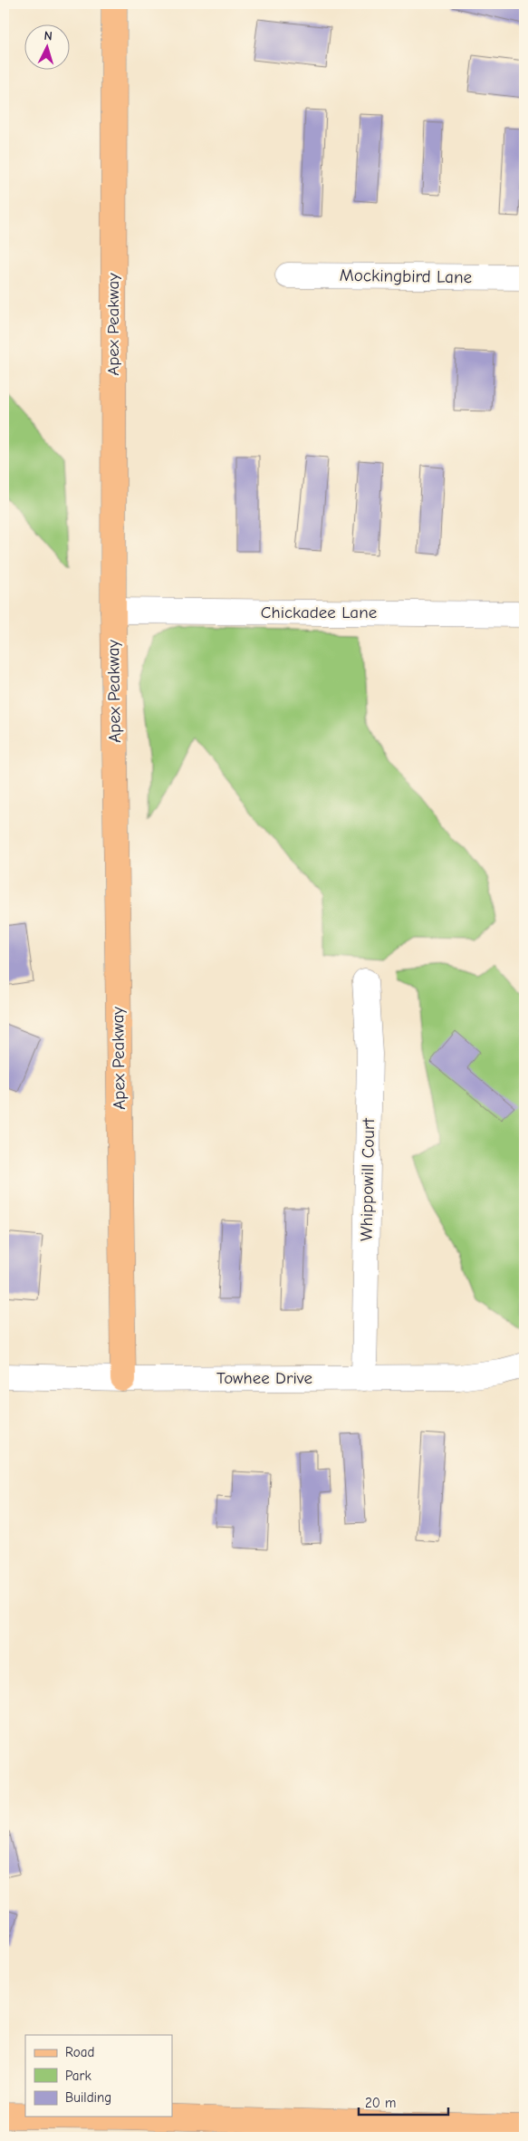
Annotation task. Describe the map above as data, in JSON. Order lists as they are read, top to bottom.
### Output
{
  "streets": {
    "main road": ["Apex Peakway"],
    "street": [
      "Mockingbird Lane",
      "Chickadee Lane",
      "Whippowill Court",
      "Towhee Drive"
    ]
  },
  "crossings": [
    ["Apex Peakway", "Chickadee Lane"],
    ["Apex Peakway", "Towhee Drive"],
    ["Whippowill Court", "Towhee Drive"]
  ],
  "legend": ["Road", "Park", "Building"],
  "scale_bar": "20 m",
  "north": "top"
}
